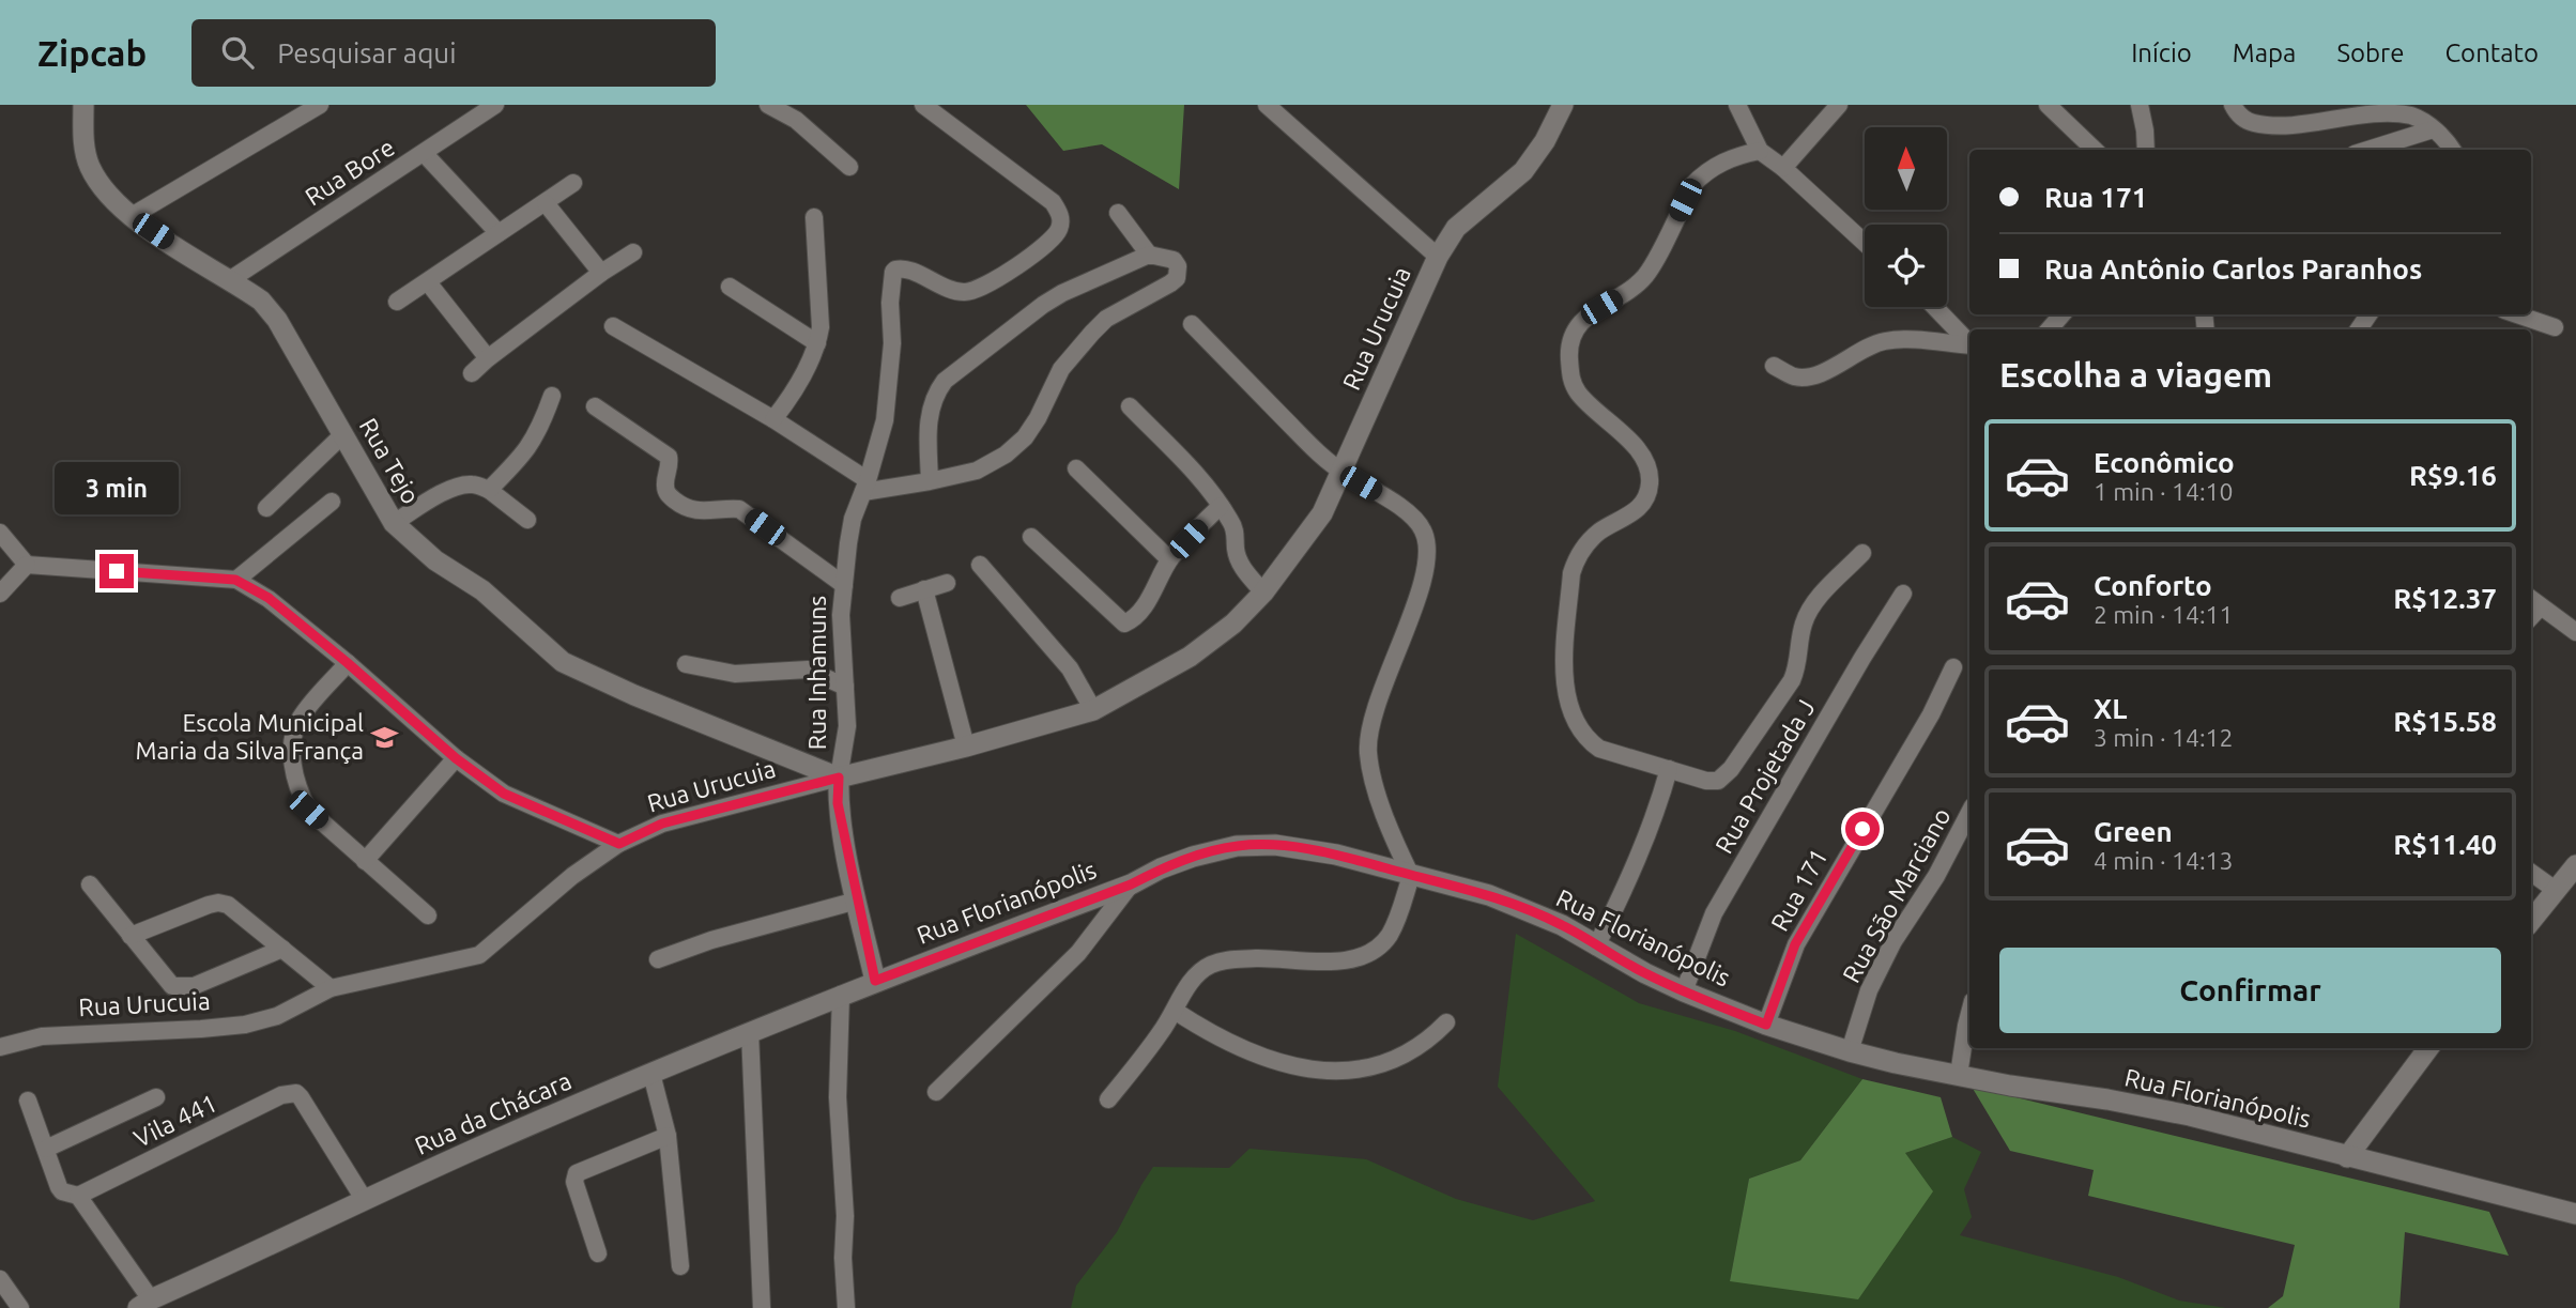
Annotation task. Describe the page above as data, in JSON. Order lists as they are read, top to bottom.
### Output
{
  "streets": {
    "street": [
      "Rua Bore",
      "Rua Urucuia",
      "Rua Tejo",
      "Rua Inhamuns",
      "Rua Projetada J",
      "Rua 171",
      "Rua São Marciano",
      "Rua Florianópolis",
      "Rua da Chácara",
      "Vila 441"
    ]
  },
  "crossings": [
    ["Rua Bore", "Rua Tejo"],
    ["Rua Urucuia", "Rua Tejo"],
    ["Rua Urucuia", "Rua Inhamuns"],
    ["Rua Tejo", "Rua Inhamuns"],
    ["Rua Inhamuns", "Rua Florianópolis"],
    ["Rua Inhamuns", "Rua da Chácara"],
    ["Rua Projetada J", "Rua Florianópolis"],
    ["Rua 171", "Rua Florianópolis"],
    ["Rua São Marciano", "Rua Florianópolis"],
    ["Rua Florianópolis", "Rua da Chácara"],
    ["Rua da Chácara", "Vila 441"]
  ],
  "places": {
    "school or university": ["Escola Municipal Maria da Silva França"]
  },
  "north": "top",
  "page": {
    "header": "Zipcab",
    "search": "Pesquisar aqui",
    "nav": [
      "Início",
      "Mapa",
      "Sobre",
      "Contato"
    ],
    "banner": ["Rua 171", "Rua Antônio Carlos Paranhos"],
    "heading": "Escolha a viagem",
    "list": [
      {
        "name": "Econômico",
        "note": "1 min · 14:10",
        "value": "R$9.16"
      },
      {
        "name": "Conforto",
        "note": "2 min · 14:11",
        "value": "R$12.37"
      },
      {
        "name": "XL",
        "note": "3 min · 14:12",
        "value": "R$15.58"
      },
      {
        "name": "Green",
        "note": "4 min · 14:13",
        "value": "R$11.40"
      }
    ],
    "bubble": "3 min",
    "buttons": "Confirmar"
  }
}
